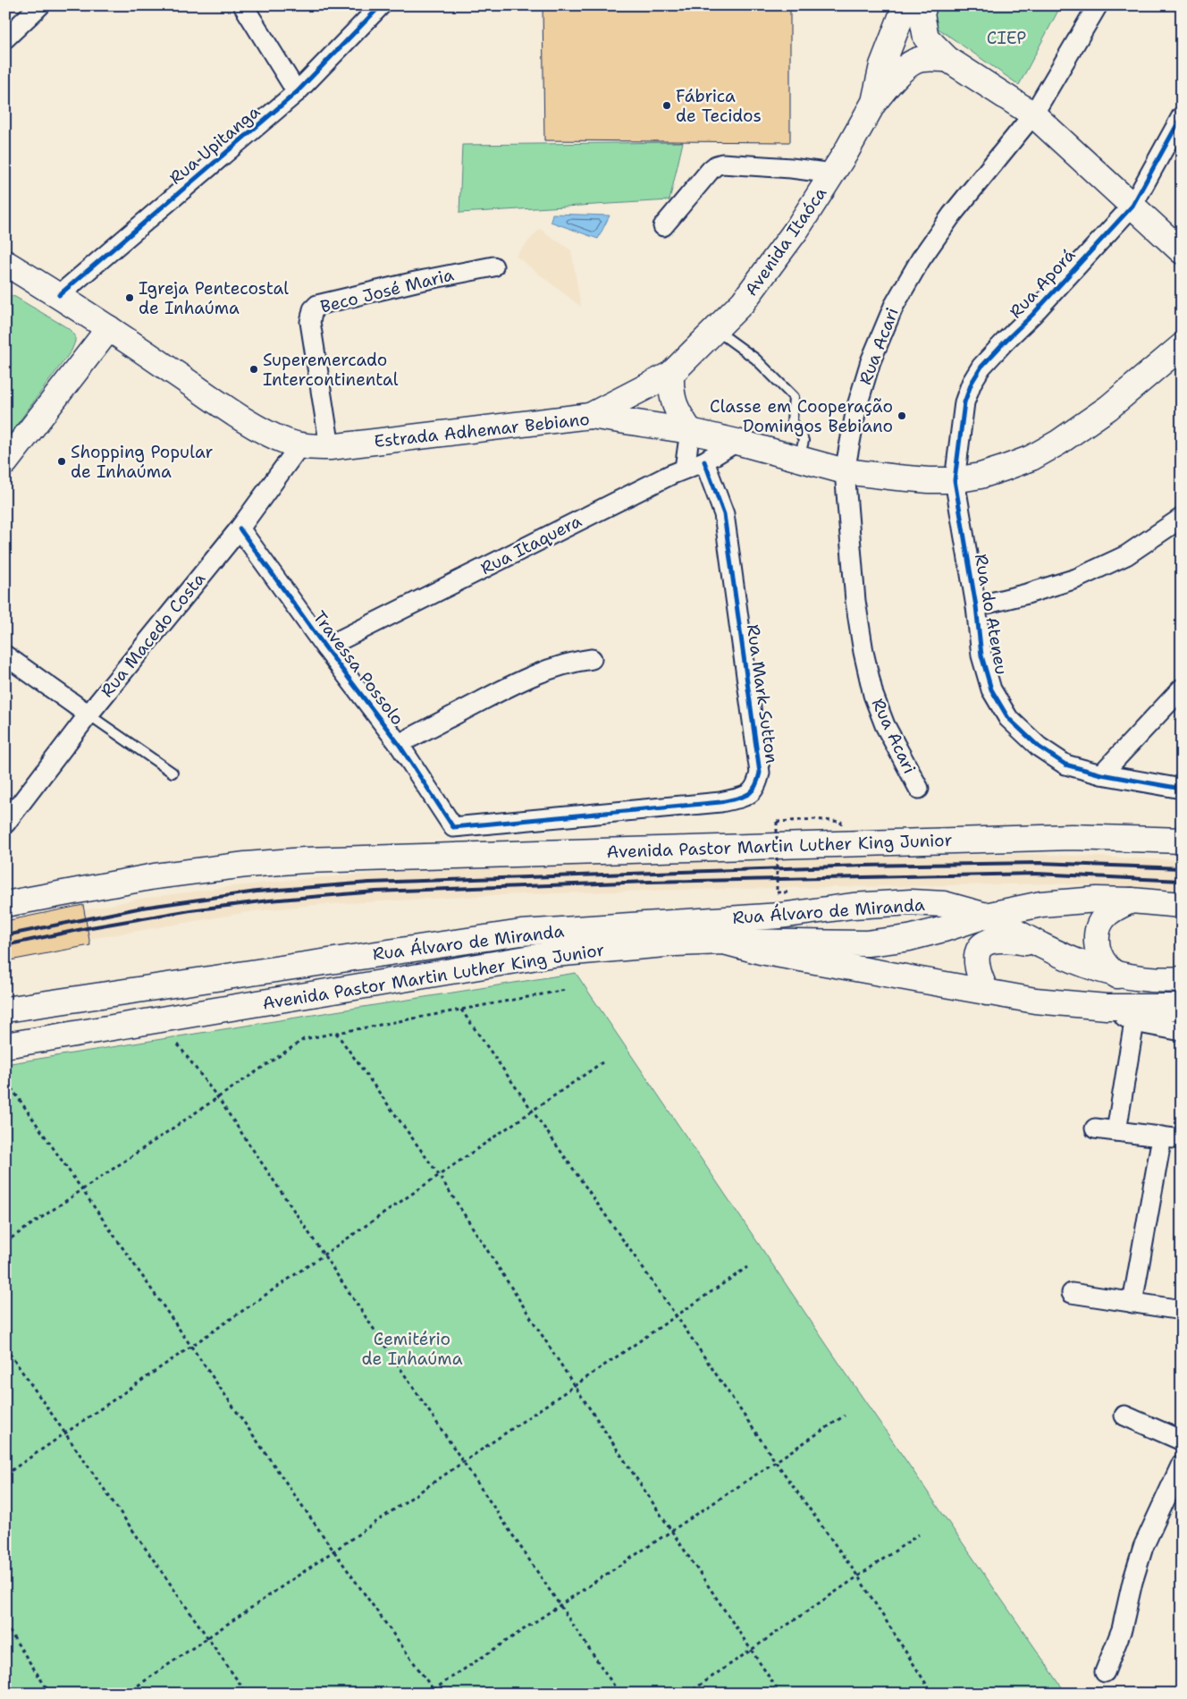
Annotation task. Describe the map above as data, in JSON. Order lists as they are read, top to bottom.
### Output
{
  "streets": {
    "main road": [
      "Avenida Itaóca",
      "Estrada Adhemar Bebiano",
      "Avenida Pastor Martin Luther King Junior",
      "Rua Álvaro de Miranda"
    ],
    "street": [
      "Rua Upitanga",
      "Rua Aporá",
      "Beco José Maria",
      "Rua Acari",
      "Rua Itaquera",
      "Rua do Ateneu",
      "Rua Macedo Costa",
      "Travessa Possolo",
      "Rua Mark Sutton"
    ]
  },
  "crossings": [
    ["Rua Upitanga", "Estrada Adhemar Bebiano"],
    ["Avenida Itaóca", "Estrada Adhemar Bebiano"],
    ["Rua Aporá", "Estrada Adhemar Bebiano"],
    ["Rua Aporá", "Rua do Ateneu"],
    ["Beco José Maria", "Estrada Adhemar Bebiano"],
    ["Rua Acari", "Estrada Adhemar Bebiano"],
    ["Estrada Adhemar Bebiano", "Rua Itaquera"],
    ["Estrada Adhemar Bebiano", "Rua do Ateneu"],
    ["Estrada Adhemar Bebiano", "Rua Macedo Costa"],
    ["Rua Itaquera", "Travessa Possolo"],
    ["Rua Itaquera", "Rua Mark Sutton"],
    ["Rua Macedo Costa", "Travessa Possolo"],
    ["Travessa Possolo", "Rua Mark Sutton"],
    ["Avenida Pastor Martin Luther King Junior", "Rua Álvaro de Miranda"]
  ],
  "parks": ["CIEP", "Cemitério de Inhaúma"],
  "places": [
    "Fábrica de Tecidos",
    "Igreja Pentecostal de Inhaúma",
    "Superemercado Intercontinental",
    "Classe em Cooperação Domingos Bebiano",
    "Shopping Popular de Inhaúma"
  ]
}
